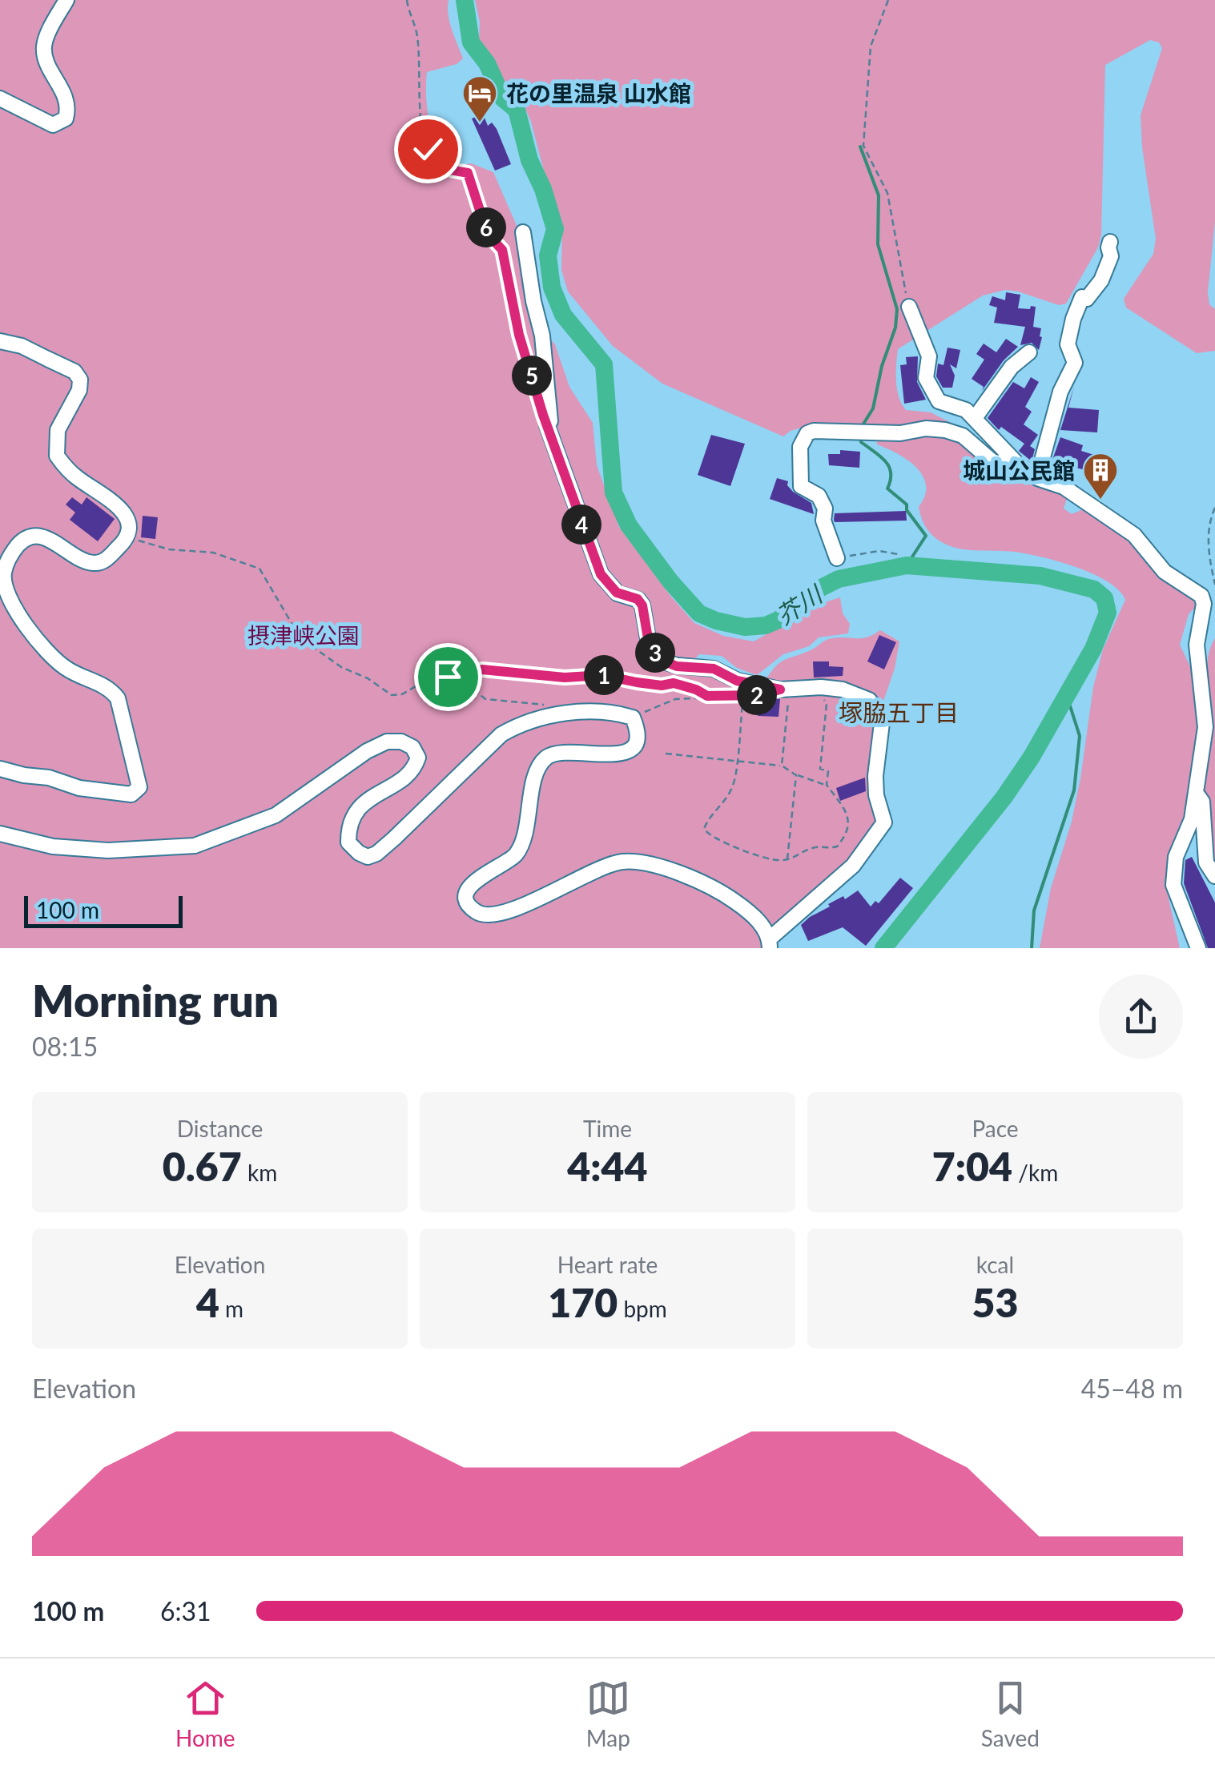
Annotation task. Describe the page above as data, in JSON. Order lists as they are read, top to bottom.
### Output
{
  "districts": ["塚脇五丁目"],
  "water": ["芥川"],
  "parks": ["摂津峡公園"],
  "places": {
    "hotel": ["花の里温泉 山水館"],
    "building": ["城山公民館"]
  },
  "scale_bar": "100 m",
  "page": {
    "pins": [
      "6",
      "5",
      "4",
      "3",
      "1",
      "2"
    ],
    "scale": "100 m",
    "heading": ["Morning run", "08:15"],
    "stats": [
      ["Distance", "0.67 km"],
      ["Time", "4:44"],
      ["Pace", "7:04 /km"],
      ["Elevation", "4 m"],
      ["Heart rate", "170 bpm"],
      ["kcal", "53"]
    ],
    "chart": ["Elevation", "45–48 m"],
    "list": [
      {
        "name": "100 m",
        "note": "6:31"
      }
    ],
    "tabs": ["Home", "Map", "Saved"]
  }
}
